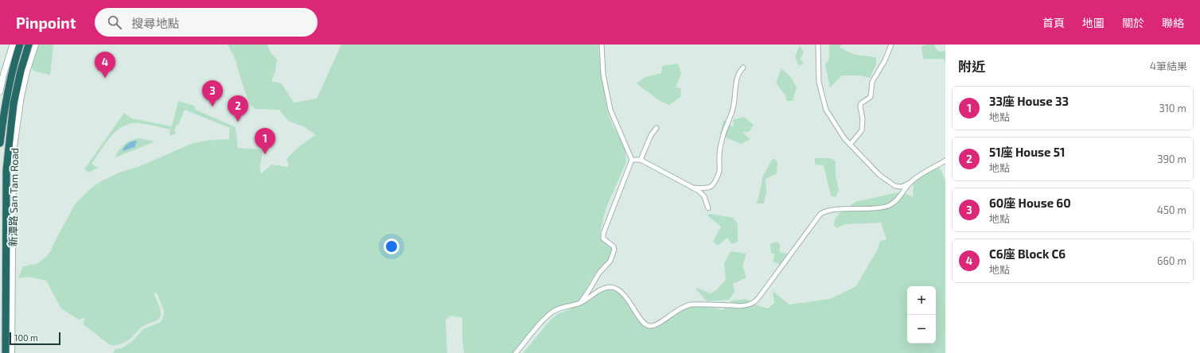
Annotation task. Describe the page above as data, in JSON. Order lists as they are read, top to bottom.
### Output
{
  "streets": {
    "street": ["新潭路 San Tam Road"]
  },
  "scale_bar": "100 m",
  "page": {
    "header": "Pinpoint",
    "search": "搜尋地點",
    "nav": [
      "首頁",
      "地圖",
      "關於",
      "聯絡"
    ],
    "heading": ["附近", "4筆結果"],
    "pins": [
      "4",
      "3",
      "2",
      "1"
    ],
    "list": [
      {
        "mark": "1",
        "name": "33座 House 33",
        "note": "地點",
        "value": "310 m"
      },
      {
        "mark": "2",
        "name": "51座 House 51",
        "note": "地點",
        "value": "390 m"
      },
      {
        "mark": "3",
        "name": "60座 House 60",
        "note": "地點",
        "value": "450 m"
      },
      {
        "mark": "4",
        "name": "C6座 Block C6",
        "note": "地點",
        "value": "660 m"
      }
    ],
    "map_buttons": ["+", "−"],
    "scale": "100 m"
  }
}
